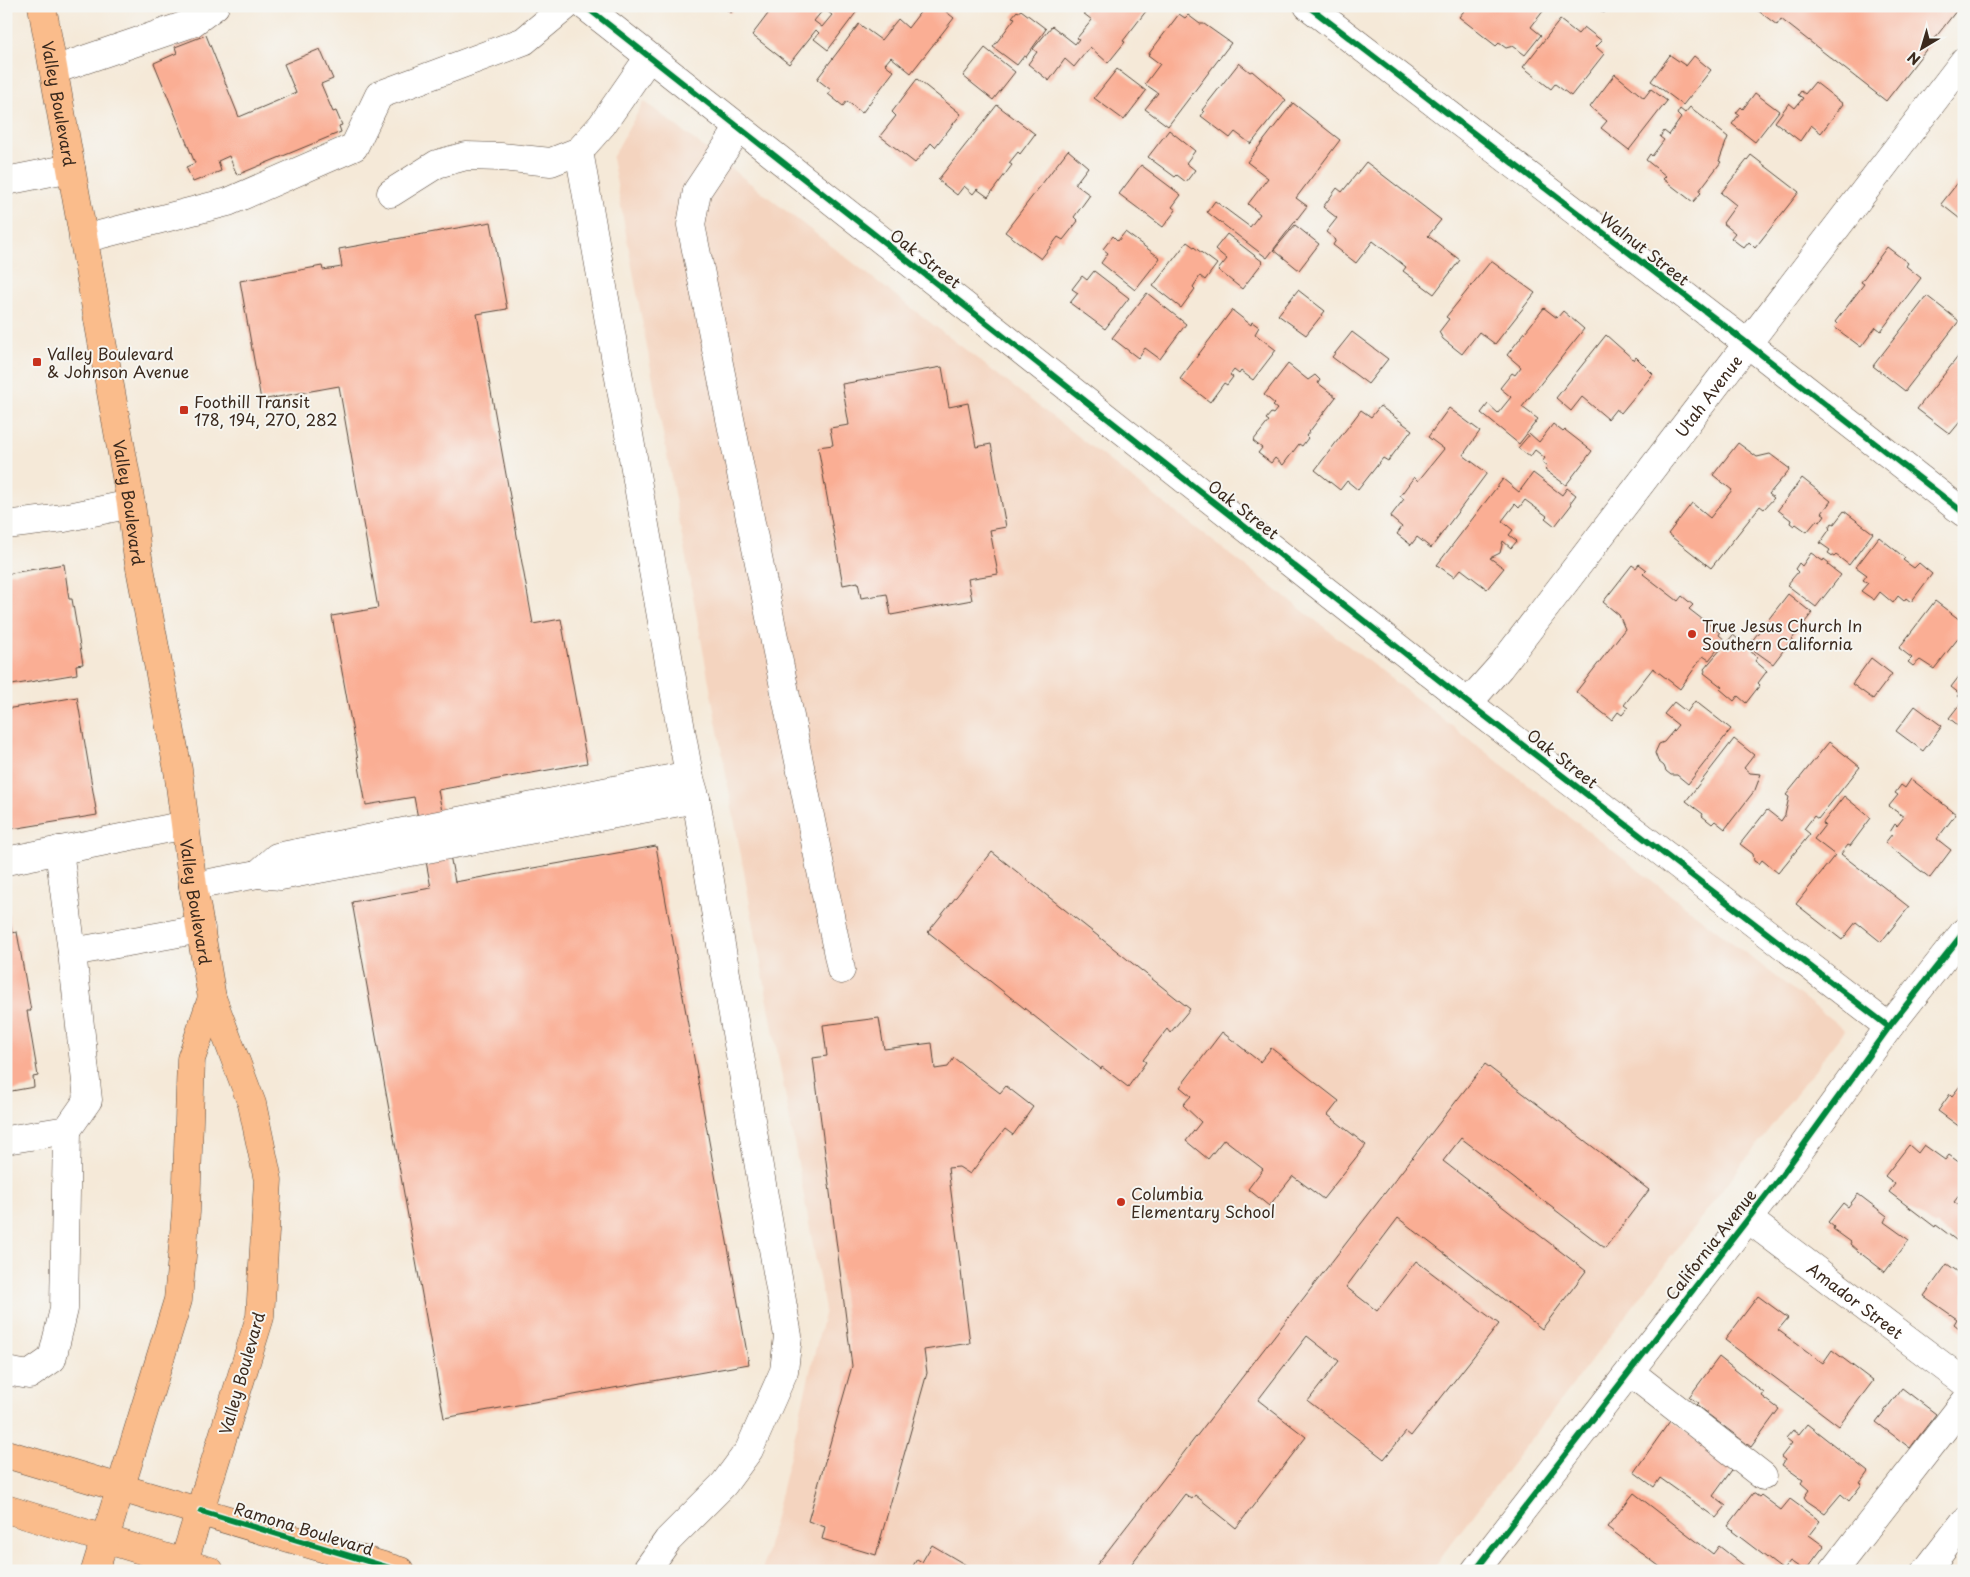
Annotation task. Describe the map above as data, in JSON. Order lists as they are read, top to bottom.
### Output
{
  "streets": {
    "main road": ["Valley Boulevard", "Ramona Boulevard"],
    "street": [
      "Walnut Street",
      "Oak Street",
      "Utah Avenue",
      "California Avenue",
      "Amador Street"
    ]
  },
  "crossings": [
    ["Valley Boulevard", "Ramona Boulevard"],
    ["Walnut Street", "Utah Avenue"],
    ["Oak Street", "Utah Avenue"],
    ["Oak Street", "California Avenue"],
    ["California Avenue", "Amador Street"]
  ],
  "places": {
    "transit": ["Valley Boulevard & Johnson Avenue", "Foothill Transit 178, 194, 270, 282"],
    "other": ["True Jesus Church In Southern California", "Columbia Elementary School"]
  },
  "north": "bottom left"
}
